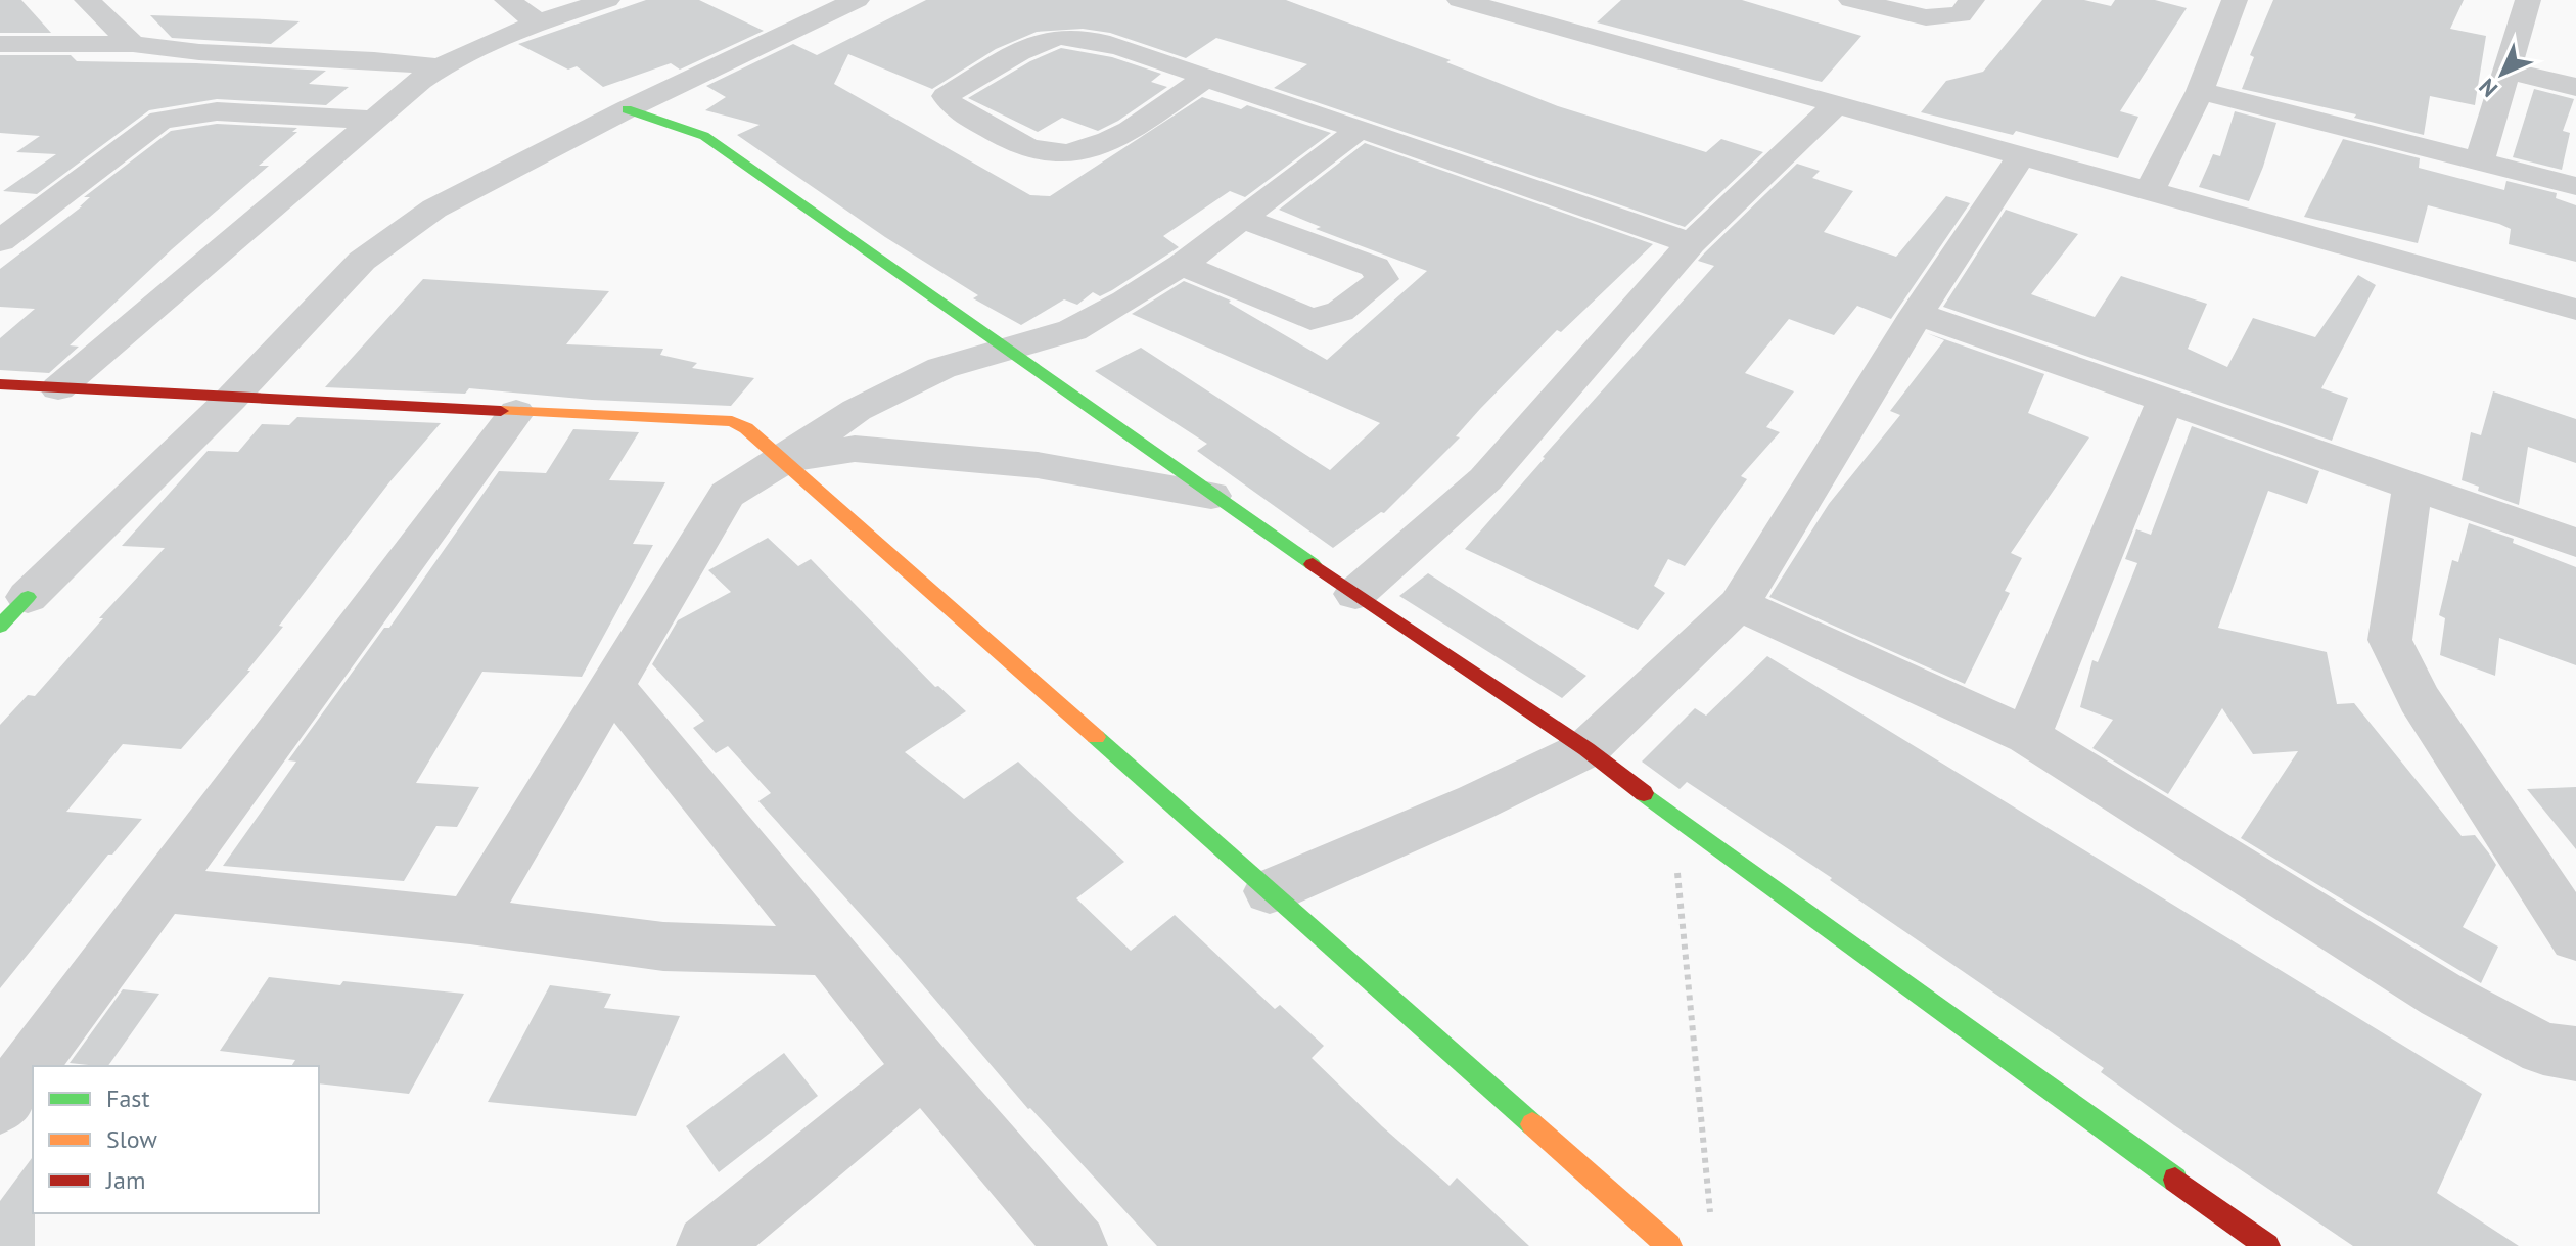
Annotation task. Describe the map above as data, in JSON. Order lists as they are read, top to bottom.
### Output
{
  "legend": ["Fast", "Slow", "Jam"],
  "north": "bottom left"
}
